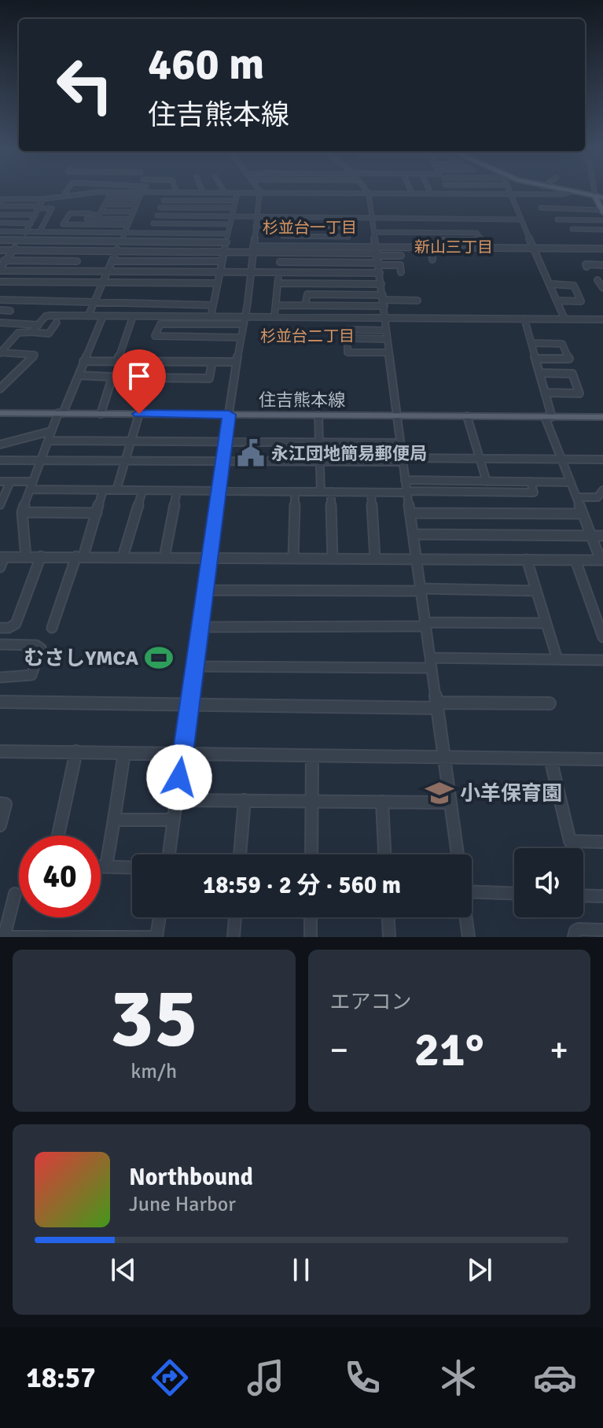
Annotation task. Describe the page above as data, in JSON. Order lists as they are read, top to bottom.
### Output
{
  "streets": {
    "main road": ["住吉熊本線"]
  },
  "districts": ["杉並台一丁目", "新山三丁目", "杉並台二丁目"],
  "places": {
    "public building": ["永江団地簡易郵便局"],
    "sports": ["むさしYMCA"],
    "school or university": ["小羊保育園"]
  },
  "page": {
    "turn": ["460 m", "住吉熊本線"],
    "limit": "40",
    "trip": "18:59 · 2 分 · 560 m",
    "tile": [
      ["35", "km/h"],
      "エアコン"
    ],
    "heat": ["−", "21°", "+"],
    "song": ["Northbound", "June Harbor"],
    "tabs": "18:57"
  }
}
